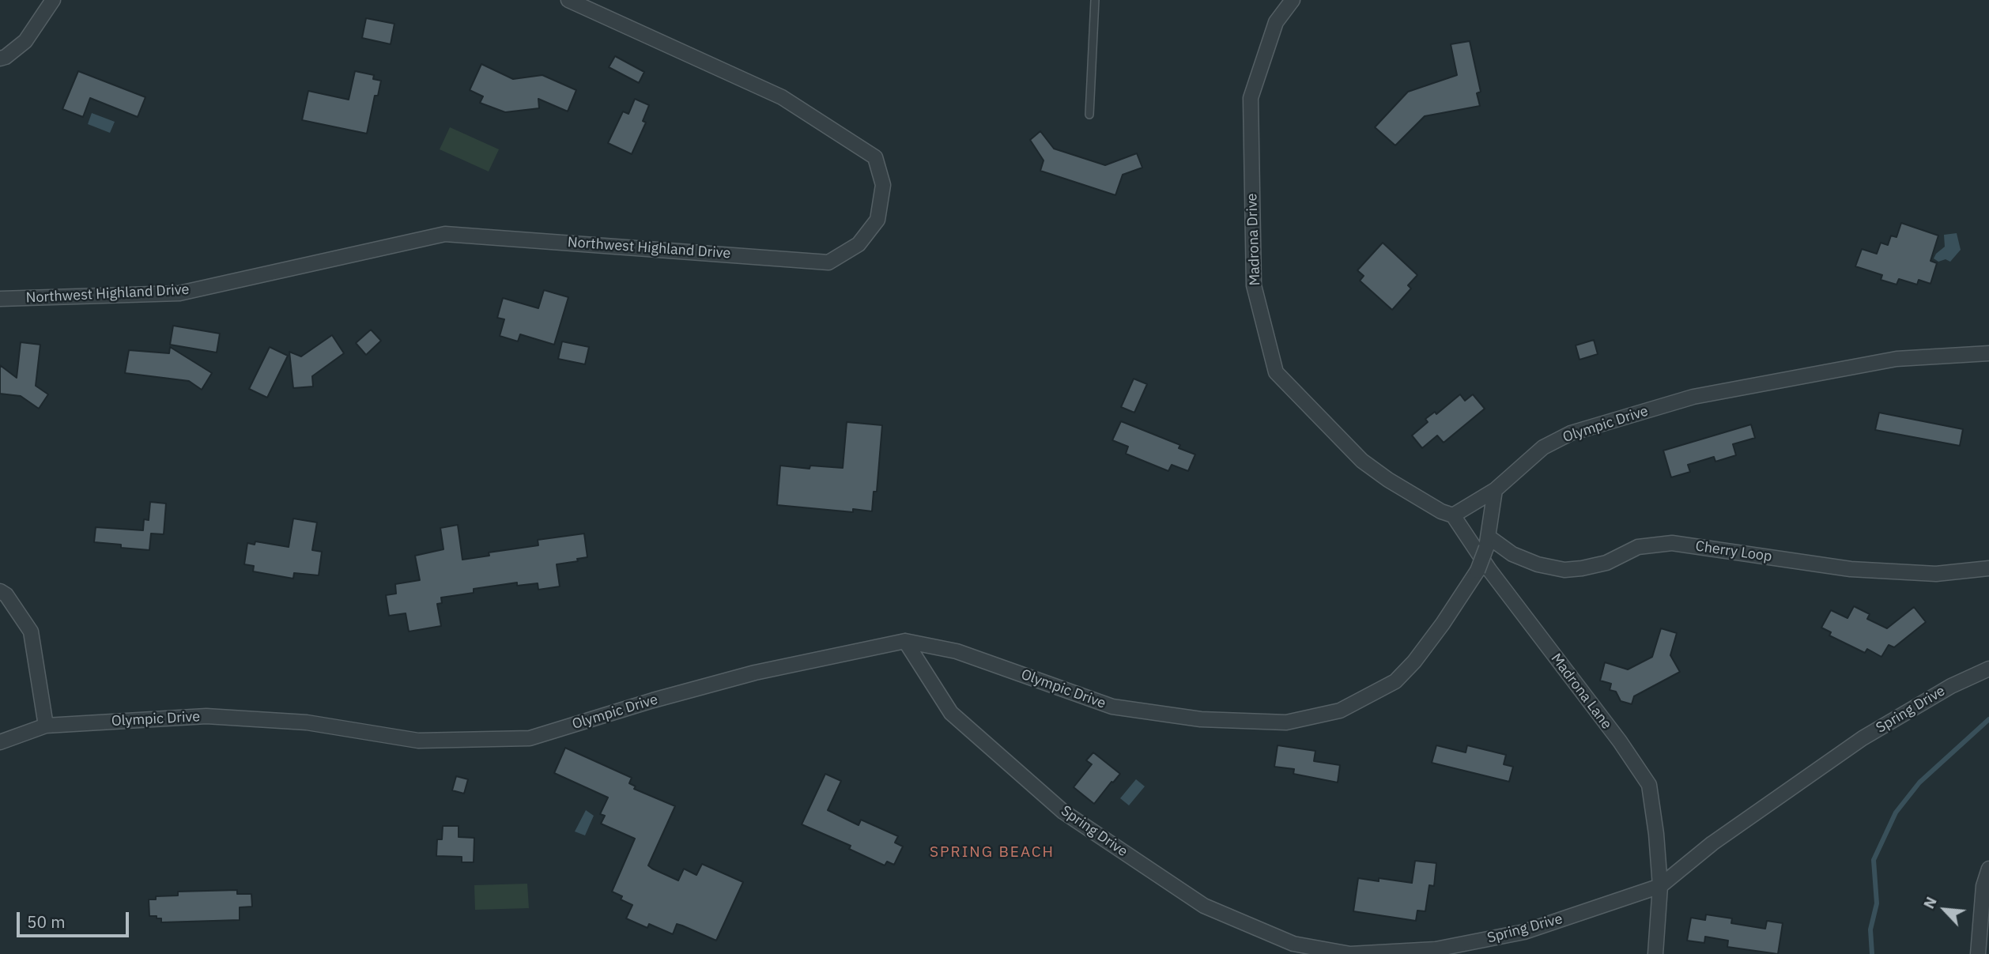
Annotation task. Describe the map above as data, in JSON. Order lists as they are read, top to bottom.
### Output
{
  "streets": {
    "street": [
      "Madrona Drive",
      "Northwest Highland Drive",
      "Olympic Drive",
      "Cherry Loop",
      "Madrona Lane",
      "Spring Drive"
    ]
  },
  "crossings": [
    ["Madrona Drive", "Madrona Lane"],
    ["Olympic Drive", "Cherry Loop"],
    ["Olympic Drive", "Spring Drive"],
    ["Madrona Lane", "Spring Drive"]
  ],
  "districts": ["SPRING BEACH"],
  "scale_bar": "50 m",
  "north": "top left"
}
